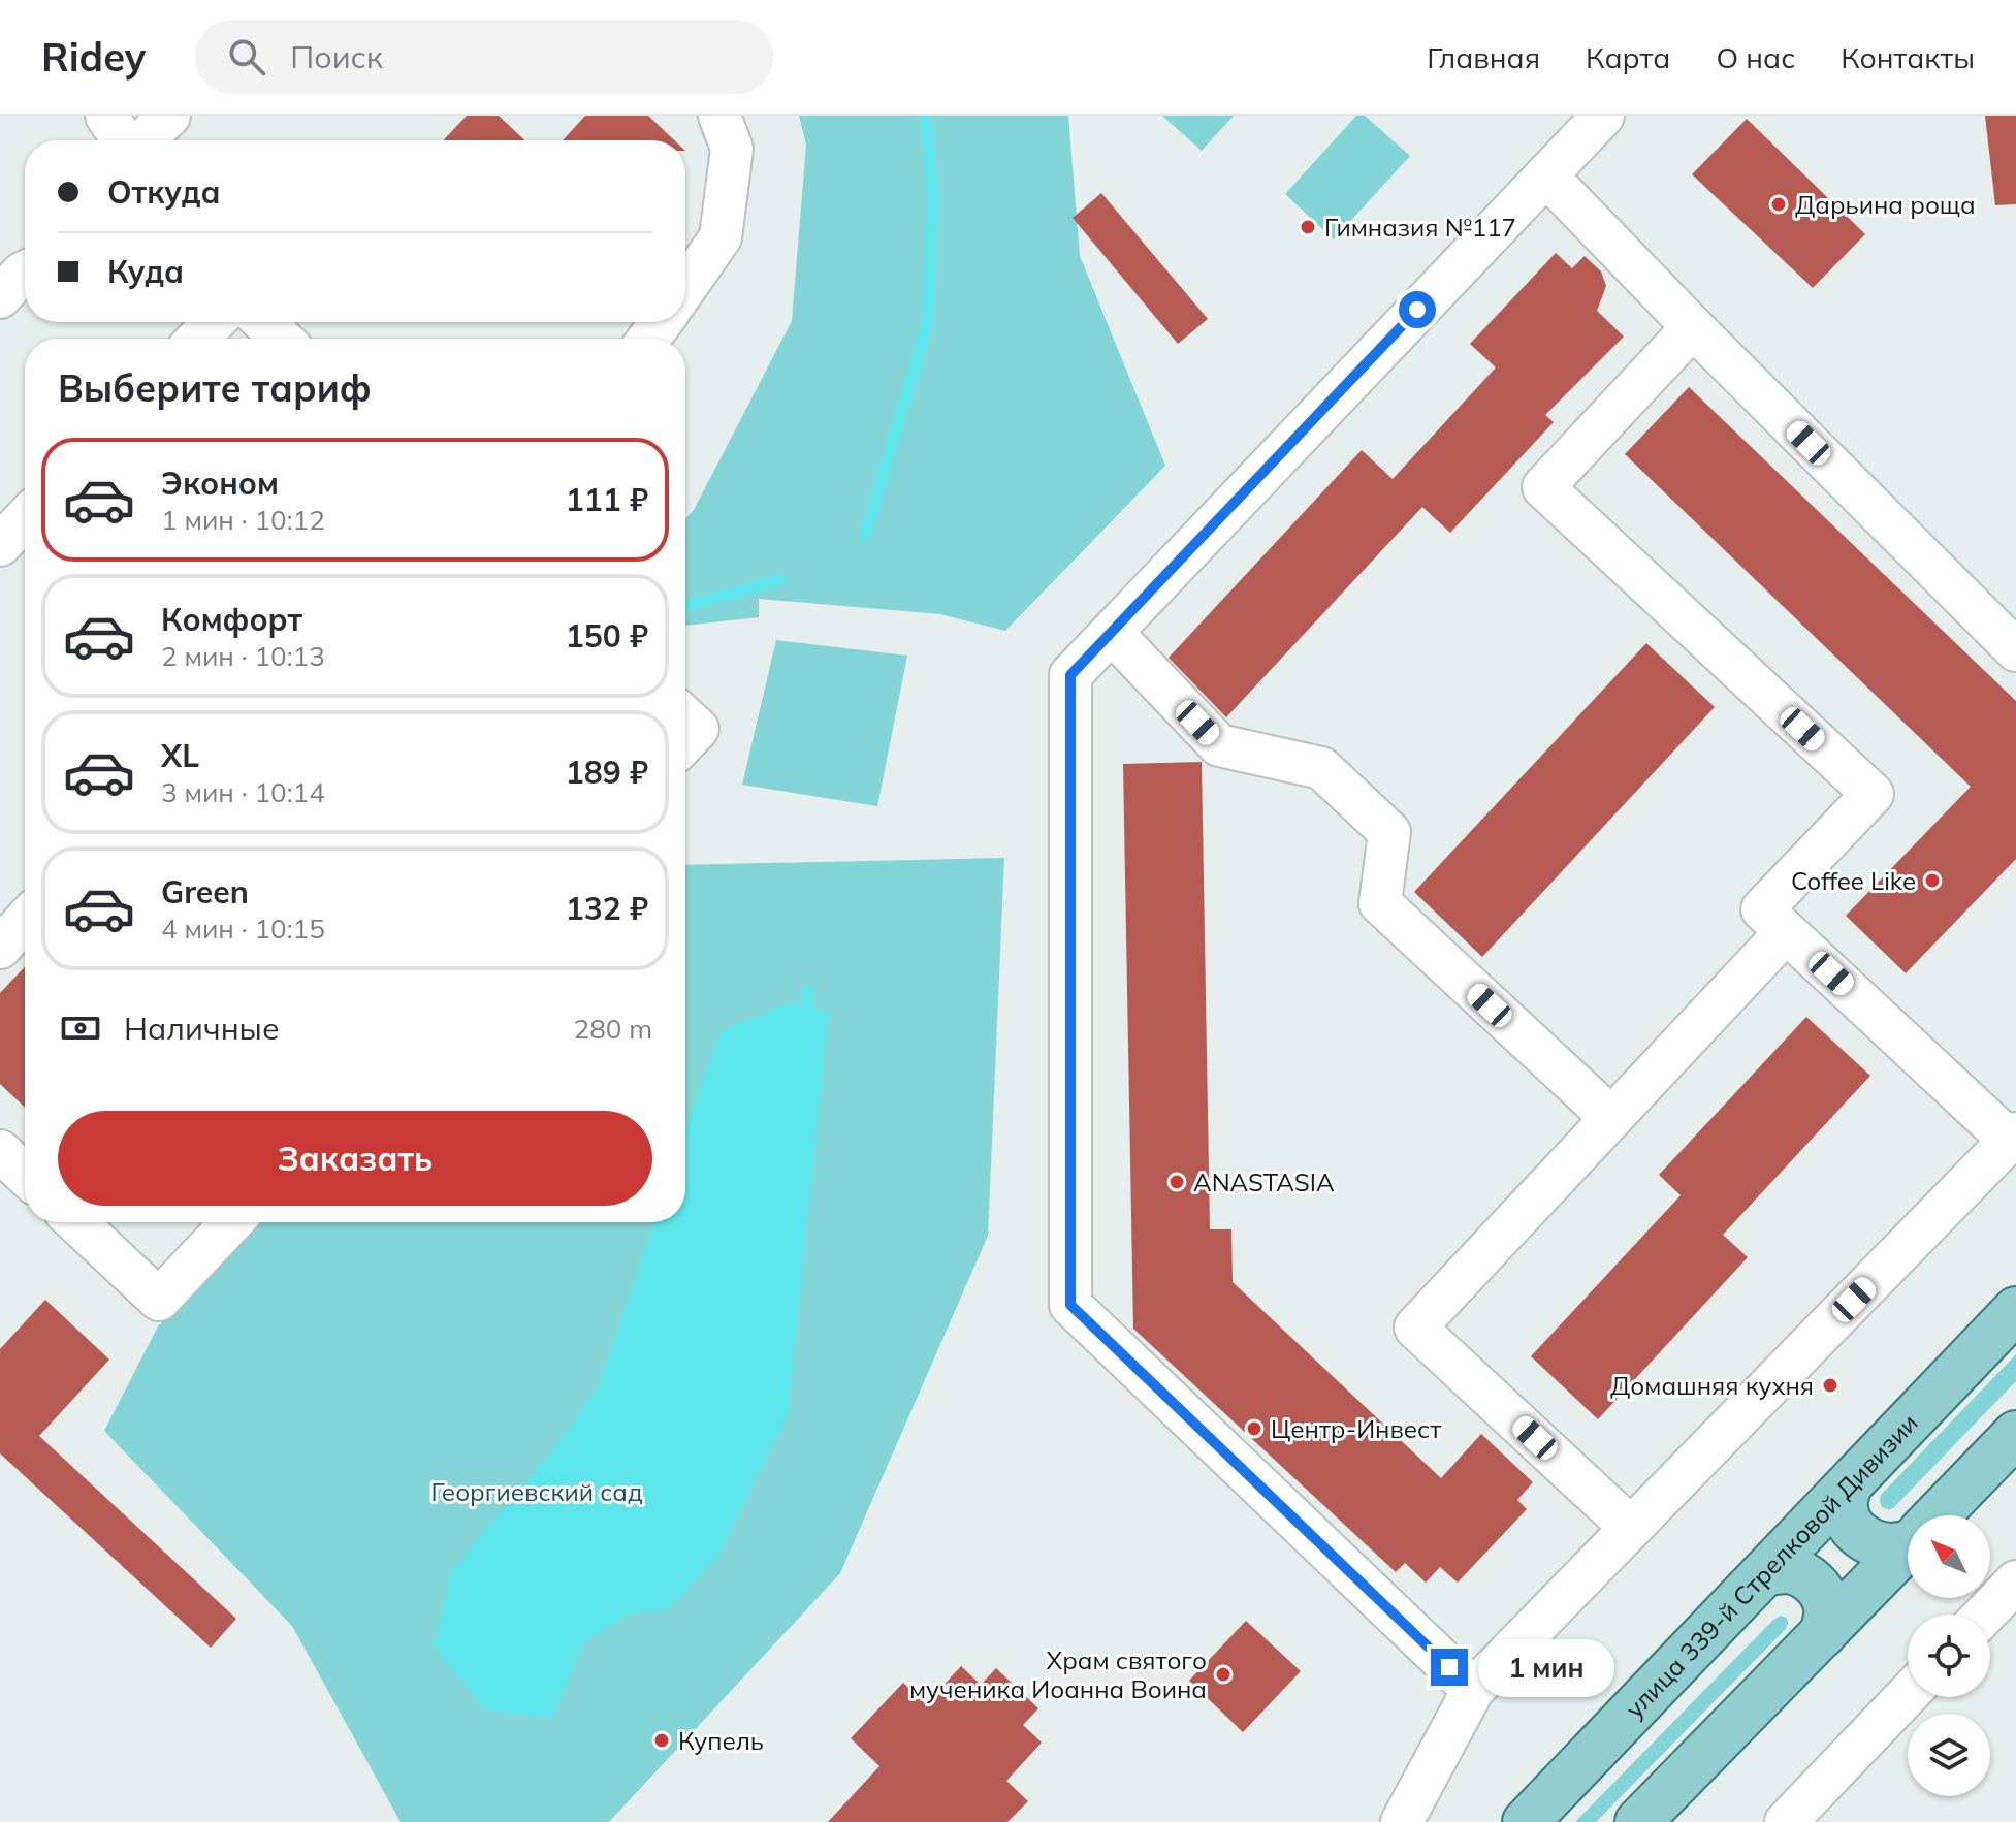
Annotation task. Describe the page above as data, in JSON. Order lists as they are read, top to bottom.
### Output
{
  "streets": {
    "main road": ["улица 339-й Стрелковой Дивизии"]
  },
  "parks": ["Георгиевский сад"],
  "places": [
    "Дарьина роща",
    "Гимназия №117",
    "Coffee Like",
    "ANASTASIA",
    "Домашняя кухня",
    "Центр-Инвест",
    "Храм святого мученика Иоанна Воина",
    "Купель"
  ],
  "north": "top left",
  "page": {
    "header": "Ridey",
    "search": "Поиск",
    "nav": [
      "Главная",
      "Карта",
      "О нас",
      "Контакты"
    ],
    "banner": ["Откуда", "Куда"],
    "heading": "Выберите тариф",
    "list": [
      {
        "name": "Эконом",
        "note": "1 мин · 10:12",
        "value": "111 ₽"
      },
      {
        "name": "Комфорт",
        "note": "2 мин · 10:13",
        "value": "150 ₽"
      },
      {
        "name": "XL",
        "note": "3 мин · 10:14",
        "value": "189 ₽"
      },
      {
        "name": "Green",
        "note": "4 мин · 10:15",
        "value": "132 ₽"
      }
    ],
    "pay": ["Наличные", "280 m"],
    "buttons": "Заказать",
    "bubble": "1 мин"
  }
}
